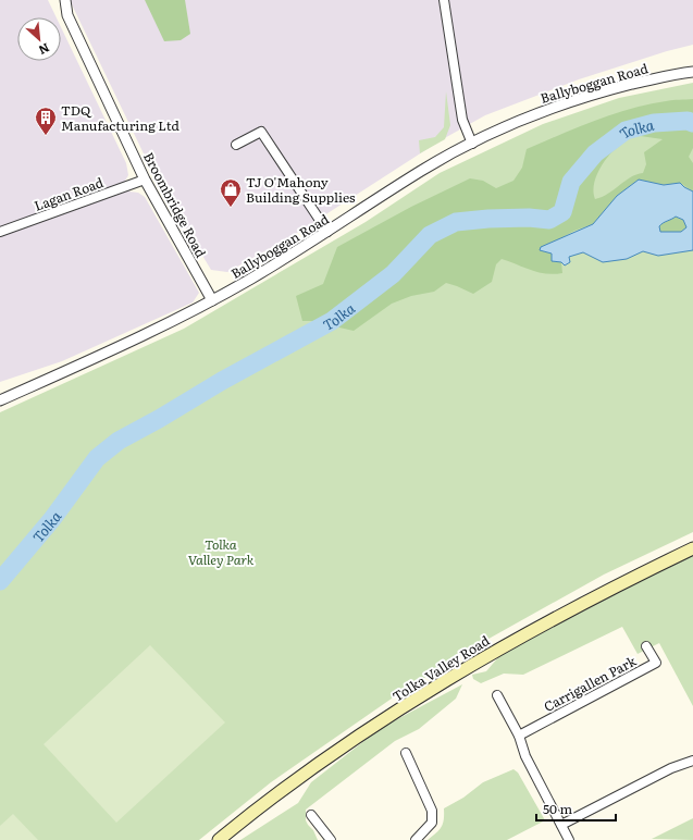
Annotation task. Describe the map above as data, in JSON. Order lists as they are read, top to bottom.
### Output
{
  "streets": {
    "main road": ["Tolka Valley Road"],
    "street": [
      "Ballyboggan Road",
      "Lagan Road",
      "Broombridge Road",
      "Carrigallen Park"
    ]
  },
  "crossings": [
    ["Ballyboggan Road", "Broombridge Road"],
    ["Lagan Road", "Broombridge Road"]
  ],
  "water": ["Tolka"],
  "parks": ["Tolka Valley Park"],
  "places": {
    "building": ["TDQ Manufacturing Ltd"],
    "shop": ["TJ O'Mahony Building Supplies"]
  },
  "scale_bar": "50 m",
  "north": "bottom right"
}
